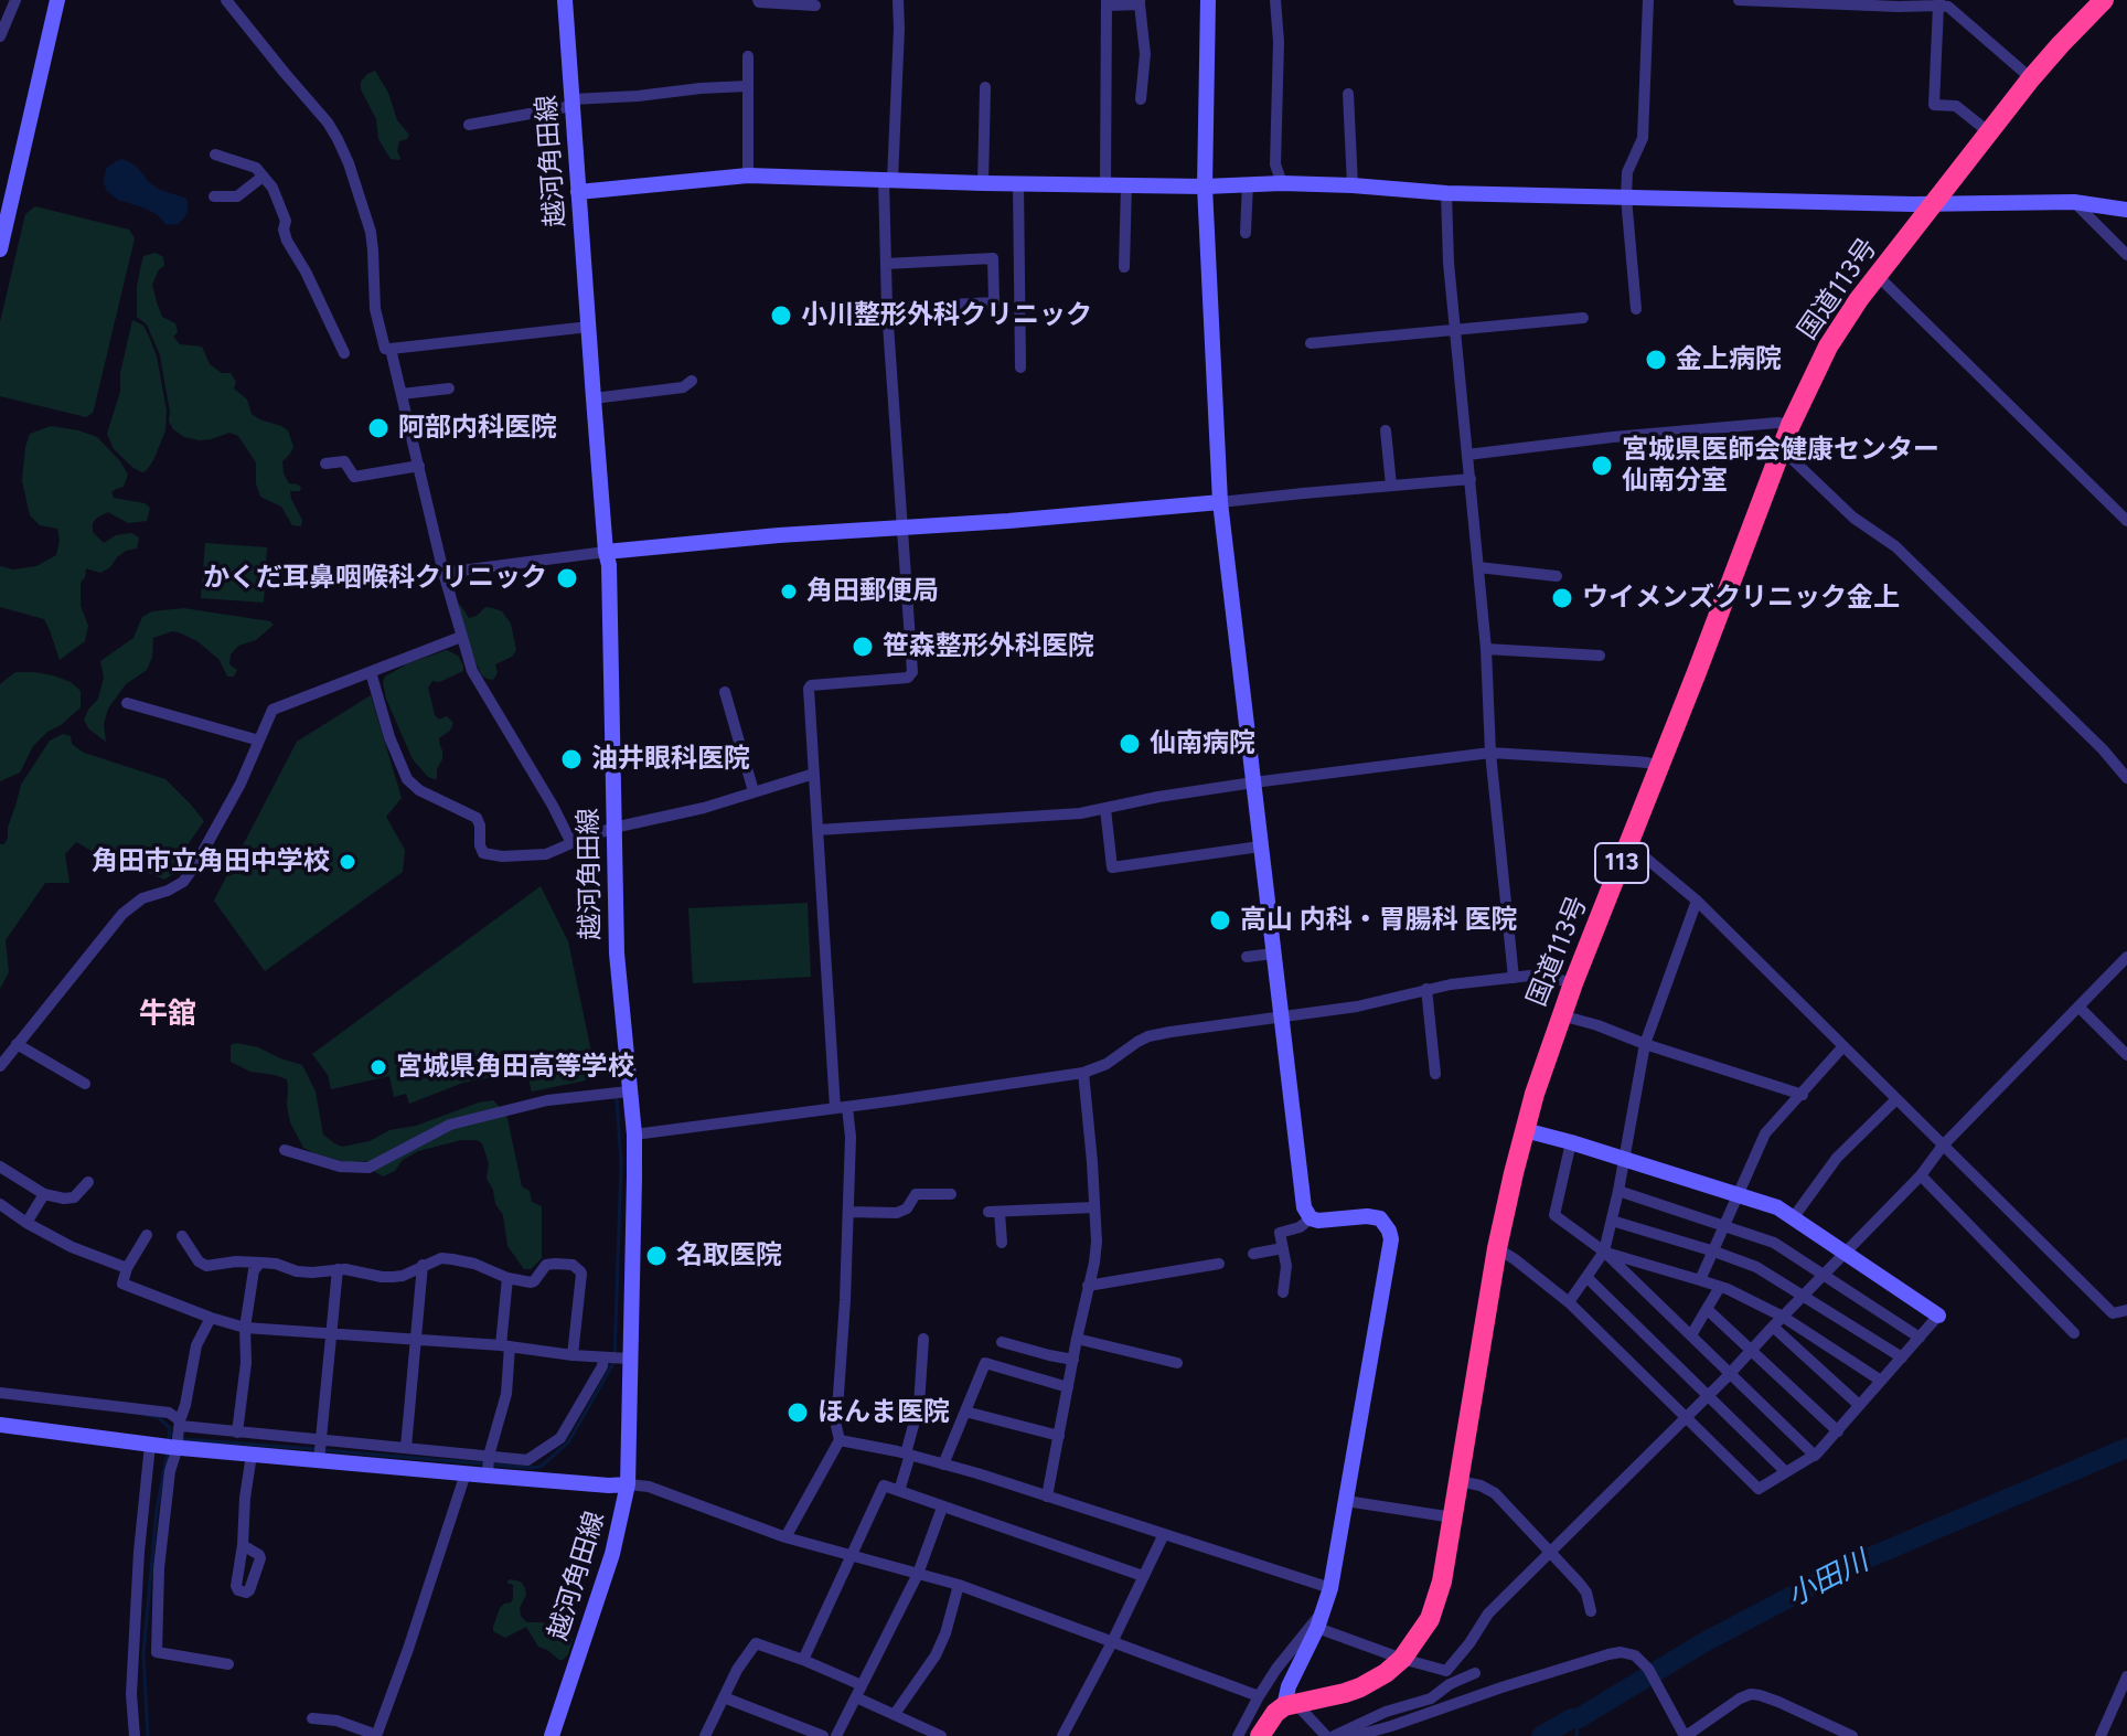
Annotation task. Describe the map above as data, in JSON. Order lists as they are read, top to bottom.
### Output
{
  "streets": {
    "highway": ["国道113号", "113"],
    "street": ["越河角田線"]
  },
  "districts": ["牛舘"],
  "water": ["小田川"],
  "places": [
    "小川整形外科クリニック",
    "金上病院",
    "阿部内科医院",
    "宮城県医師会健康センター 仙南分室",
    "かくだ耳鼻咽喉科クリニック",
    "角田郵便局",
    "ウイメンズクリニック金上",
    "笹森整形外科医院",
    "仙南病院",
    "油井眼科医院",
    "角田市立角田中学校",
    "高山 内科・胃腸科 医院",
    "宮城県角田高等学校",
    "名取医院",
    "ほんま医院"
  ]
}
